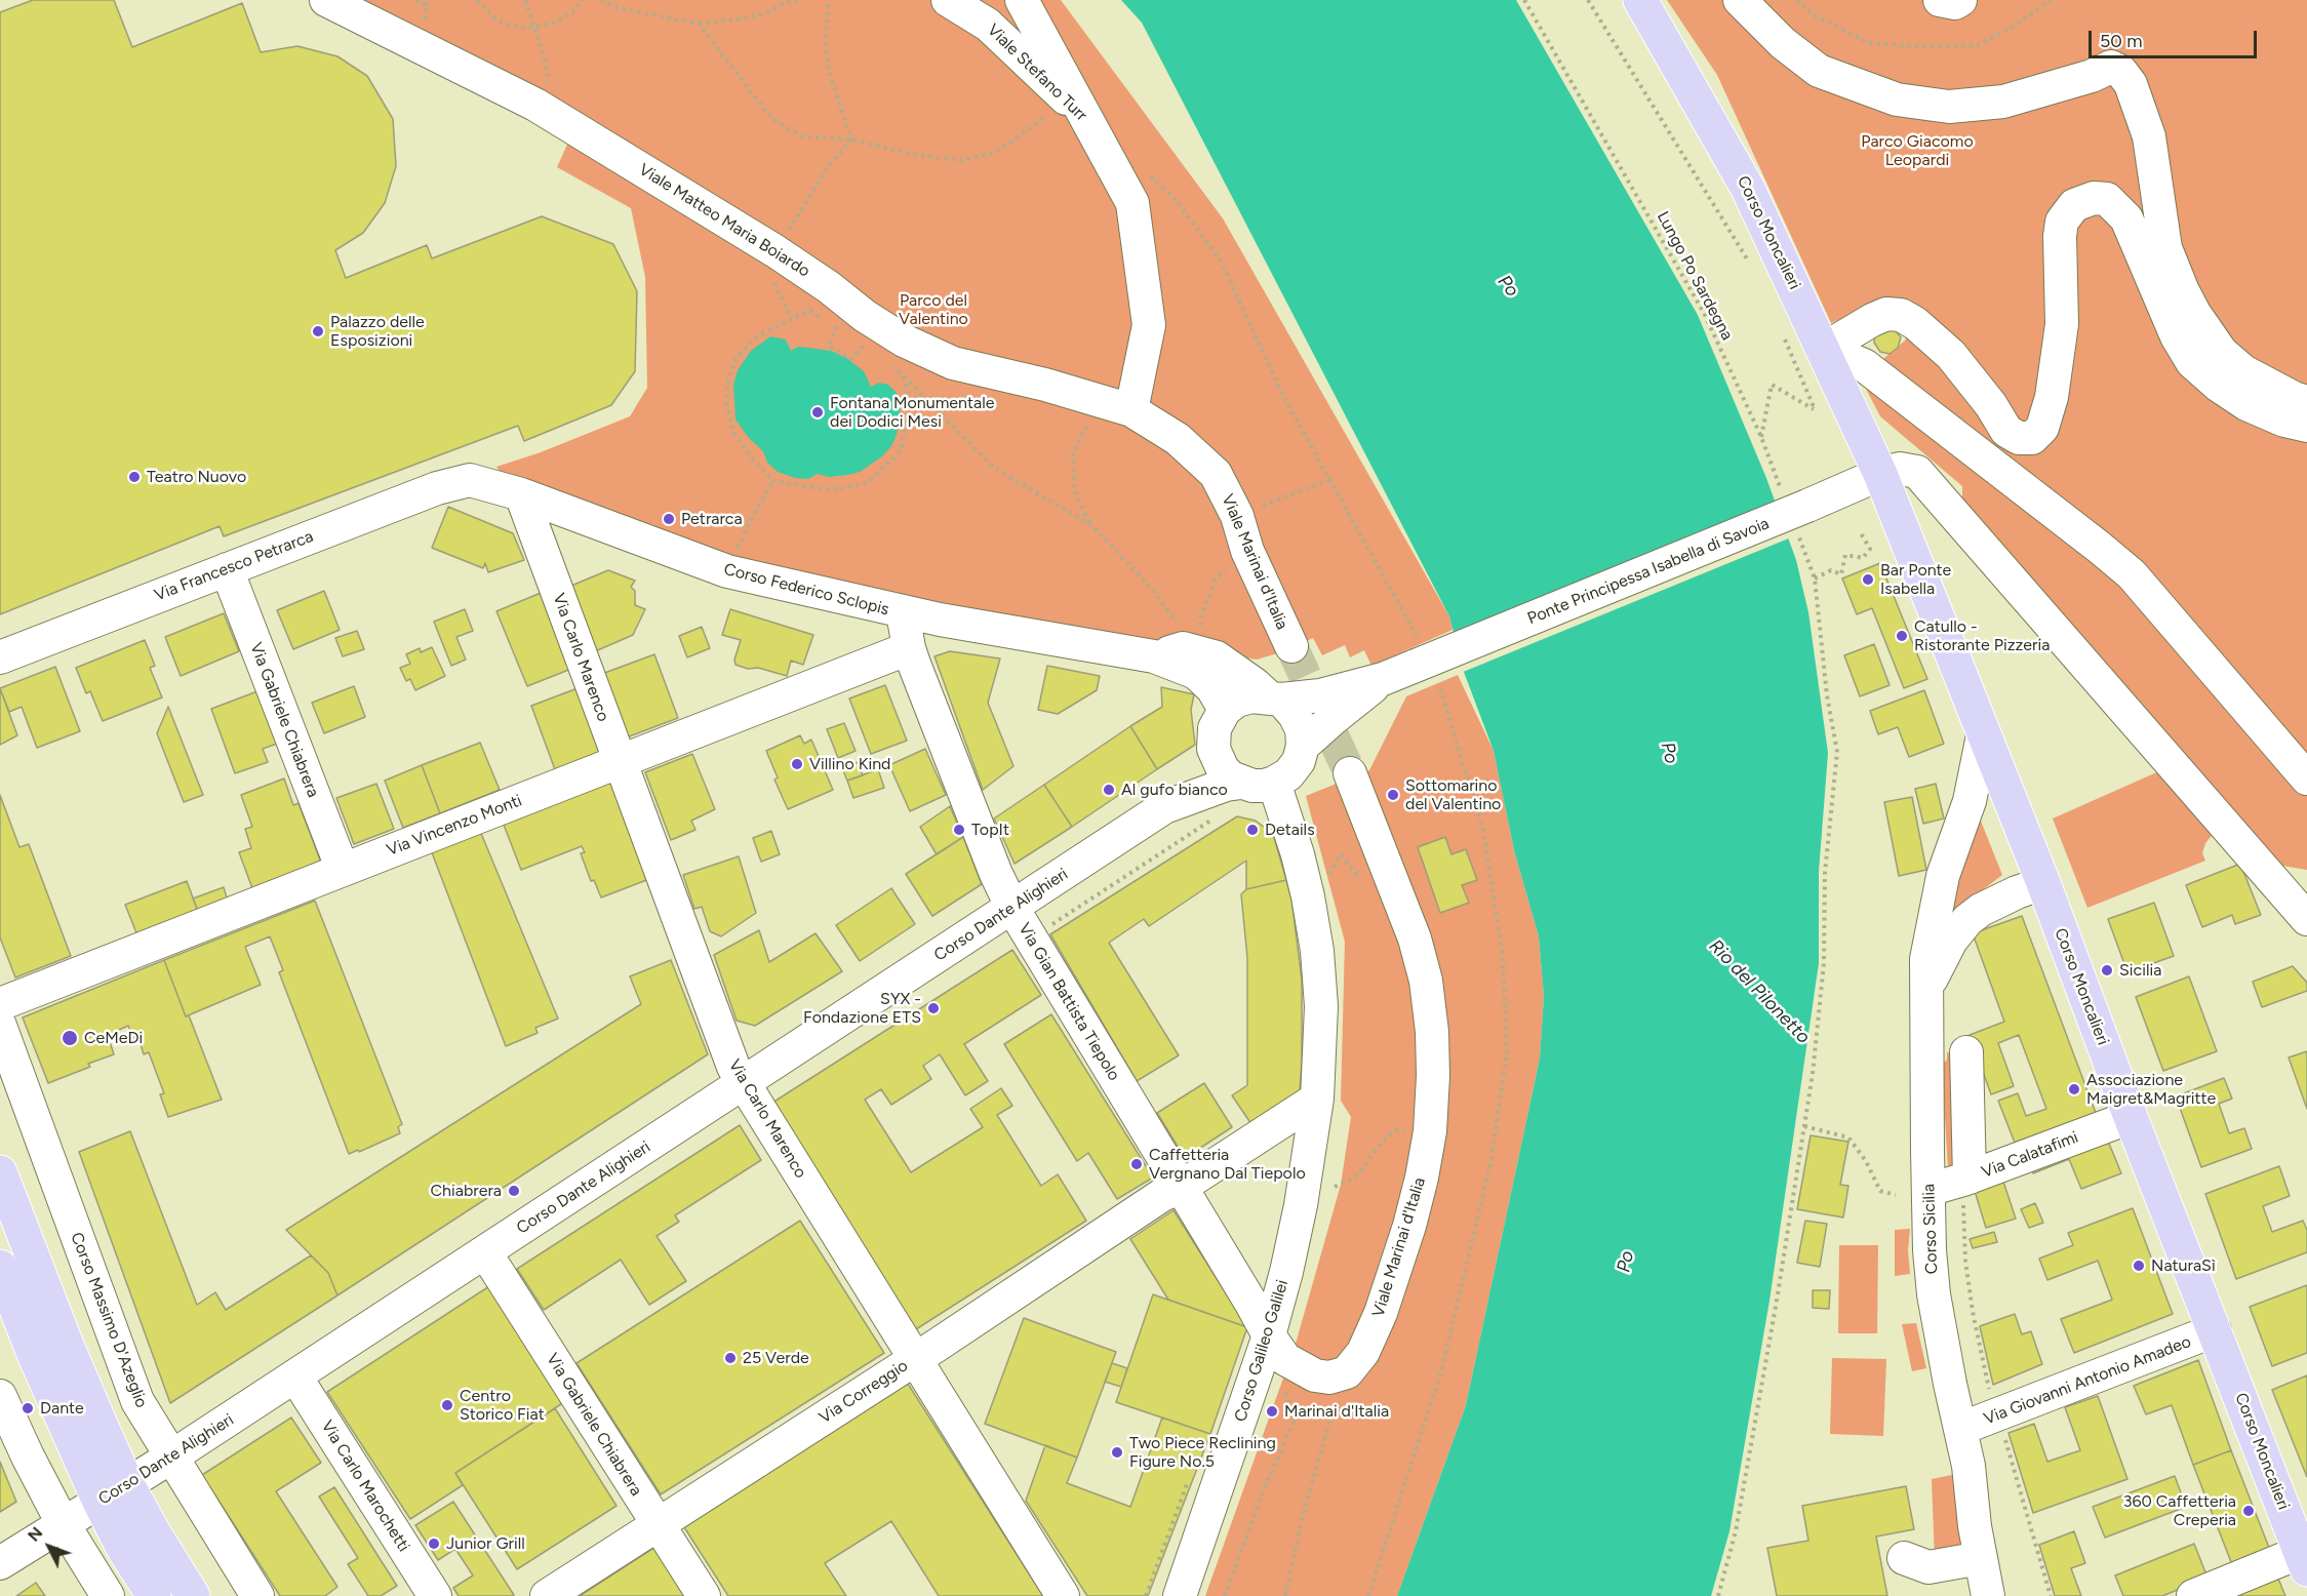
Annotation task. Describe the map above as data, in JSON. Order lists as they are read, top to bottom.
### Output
{
  "streets": {
    "main road": ["Corso Moncalieri"],
    "street": [
      "Viale Stefano Turr",
      "Viale Matteo Maria Boiardo",
      "Viale Marinai d'Italia",
      "Via Francesco Petrarca",
      "Ponte Principessa Isabella di Savoia",
      "Corso Federico Sclopis",
      "Via Carlo Marenco",
      "Via Gabriele Chiabrera",
      "Via Vincenzo Monti",
      "Corso Dante Alighieri",
      "Via Gian Battista Tiepolo",
      "Via Calatafimi",
      "Corso Sicilia",
      "Corso Massimo D'Azeglio",
      "Corso Galileo Galilei",
      "Via Giovanni Antonio Amadeo",
      "Via Correggio",
      "Via Carlo Marochetti"
    ],
    "path": ["Lungo Po Sardegna"]
  },
  "crossings": [
    ["Viale Stefano Turr", "Viale Matteo Maria Boiardo"],
    ["Viale Stefano Turr", "Viale Marinai d'Italia"],
    ["Viale Matteo Maria Boiardo", "Viale Marinai d'Italia"],
    ["Corso Moncalieri", "Ponte Principessa Isabella di Savoia"],
    ["Corso Moncalieri", "Via Calatafimi"],
    ["Corso Moncalieri", "Corso Sicilia"],
    ["Corso Moncalieri", "Via Giovanni Antonio Amadeo"],
    ["Lungo Po Sardegna", "Ponte Principessa Isabella di Savoia"],
    ["Via Francesco Petrarca", "Corso Federico Sclopis"],
    ["Via Francesco Petrarca", "Via Gabriele Chiabrera"],
    ["Corso Federico Sclopis", "Via Carlo Marenco"],
    ["Corso Federico Sclopis", "Corso Dante Alighieri"],
    ["Corso Federico Sclopis", "Via Gian Battista Tiepolo"],
    ["Corso Federico Sclopis", "Corso Galileo Galilei"],
    ["Via Carlo Marenco", "Via Vincenzo Monti"],
    ["Via Carlo Marenco", "Corso Dante Alighieri"],
    ["Via Carlo Marenco", "Via Correggio"],
    ["Via Gabriele Chiabrera", "Via Vincenzo Monti"],
    ["Via Gabriele Chiabrera", "Corso Dante Alighieri"],
    ["Via Gabriele Chiabrera", "Via Correggio"],
    ["Via Vincenzo Monti", "Via Gian Battista Tiepolo"],
    ["Corso Dante Alighieri", "Via Gian Battista Tiepolo"],
    ["Corso Dante Alighieri", "Corso Massimo D'Azeglio"],
    ["Corso Dante Alighieri", "Corso Galileo Galilei"],
    ["Corso Dante Alighieri", "Via Carlo Marochetti"],
    ["Via Gian Battista Tiepolo", "Corso Galileo Galilei"],
    ["Via Gian Battista Tiepolo", "Via Correggio"],
    ["Via Calatafimi", "Corso Sicilia"],
    ["Corso Sicilia", "Via Giovanni Antonio Amadeo"]
  ],
  "water": ["Po", "Rio del Pilonetto"],
  "parks": ["Parco Giacomo Leopardi", "Parco del Valentino"],
  "places": [
    "Palazzo delle Esposizioni",
    "Fontana Monumentale dei Dodici Mesi",
    "Teatro Nuovo",
    "Petrarca",
    "Bar Ponte Isabella",
    "Catullo - Ristorante Pizzeria",
    "Villino Kind",
    "Al gufo bianco",
    "Sottomarino del Valentino",
    "TopIt",
    "Details",
    "Sicilia",
    "SYX - Fondazione ETS",
    "CeMeDi",
    "Associazione Maigret&Magritte",
    "Caffetteria Vergnano Dal Tiepolo",
    "Chiabrera",
    "NaturaSì",
    "25 Verde",
    "Centro Storico Fiat",
    "Dante",
    "Marinai d'Italia",
    "Two Piece Reclining Figure No.5",
    "360 Caffetteria Creperia",
    "Junior Grill"
  ],
  "scale_bar": "50 m",
  "north": "top left"
}
